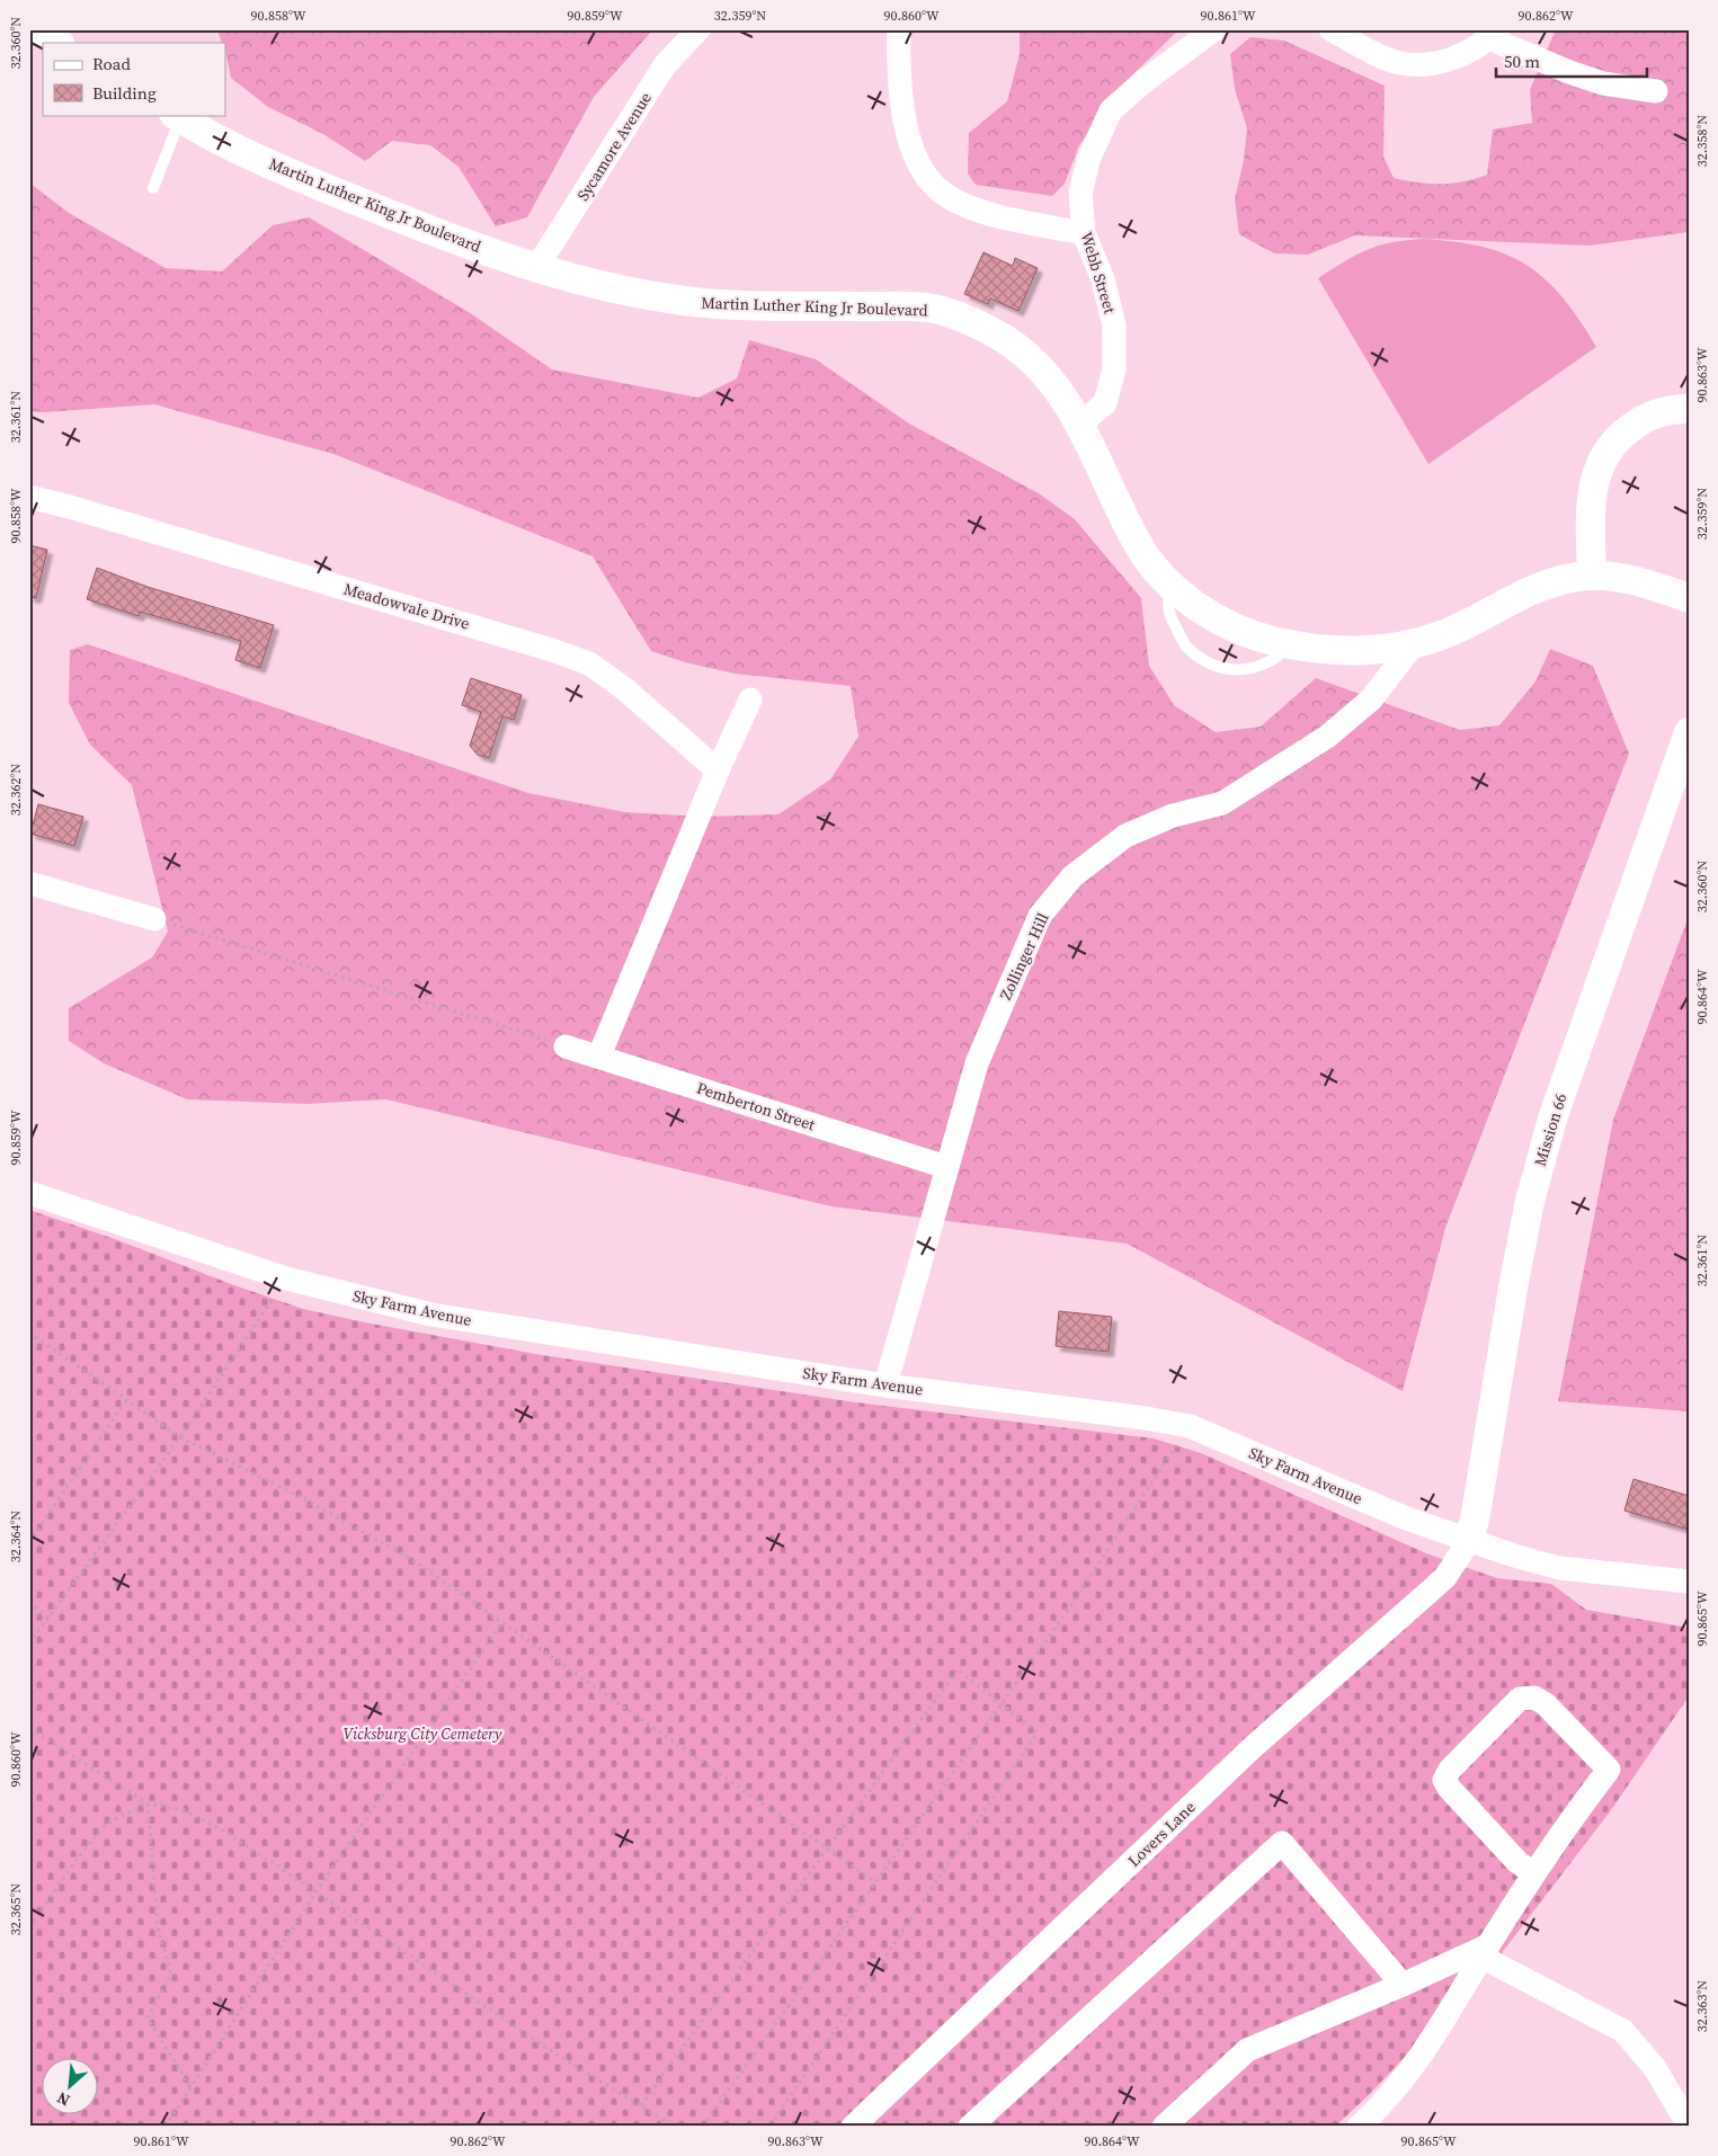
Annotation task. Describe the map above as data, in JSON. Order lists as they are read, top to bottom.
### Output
{
  "streets": {
    "street": [
      "Sycamore Avenue",
      "Martin Luther King Jr Boulevard",
      "Webb Street",
      "Meadowvale Drive",
      "Zollinger Hill",
      "Pemberton Street",
      "Mission 66",
      "Sky Farm Avenue",
      "Lovers Lane"
    ]
  },
  "crossings": [
    ["Sycamore Avenue", "Martin Luther King Jr Boulevard"],
    ["Martin Luther King Jr Boulevard", "Webb Street"],
    ["Martin Luther King Jr Boulevard", "Zollinger Hill"],
    ["Zollinger Hill", "Pemberton Street"],
    ["Zollinger Hill", "Sky Farm Avenue"],
    ["Mission 66", "Sky Farm Avenue"],
    ["Mission 66", "Lovers Lane"],
    ["Sky Farm Avenue", "Lovers Lane"]
  ],
  "parks": ["Vicksburg City Cemetery"],
  "legend": ["Road", "Building"],
  "scale_bar": "50 m",
  "north": "bottom left",
  "coordinates": [
    "90.858°W",
    "90.859°W",
    "32.359°N",
    "90.860°W",
    "90.861°W",
    "90.862°W",
    "32.360°N",
    "32.358°N",
    "90.863°W",
    "32.361°N",
    "32.362°N",
    "90.864°W",
    "32.364°N",
    "90.865°W",
    "32.365°N",
    "32.363°N"
  ]
}
